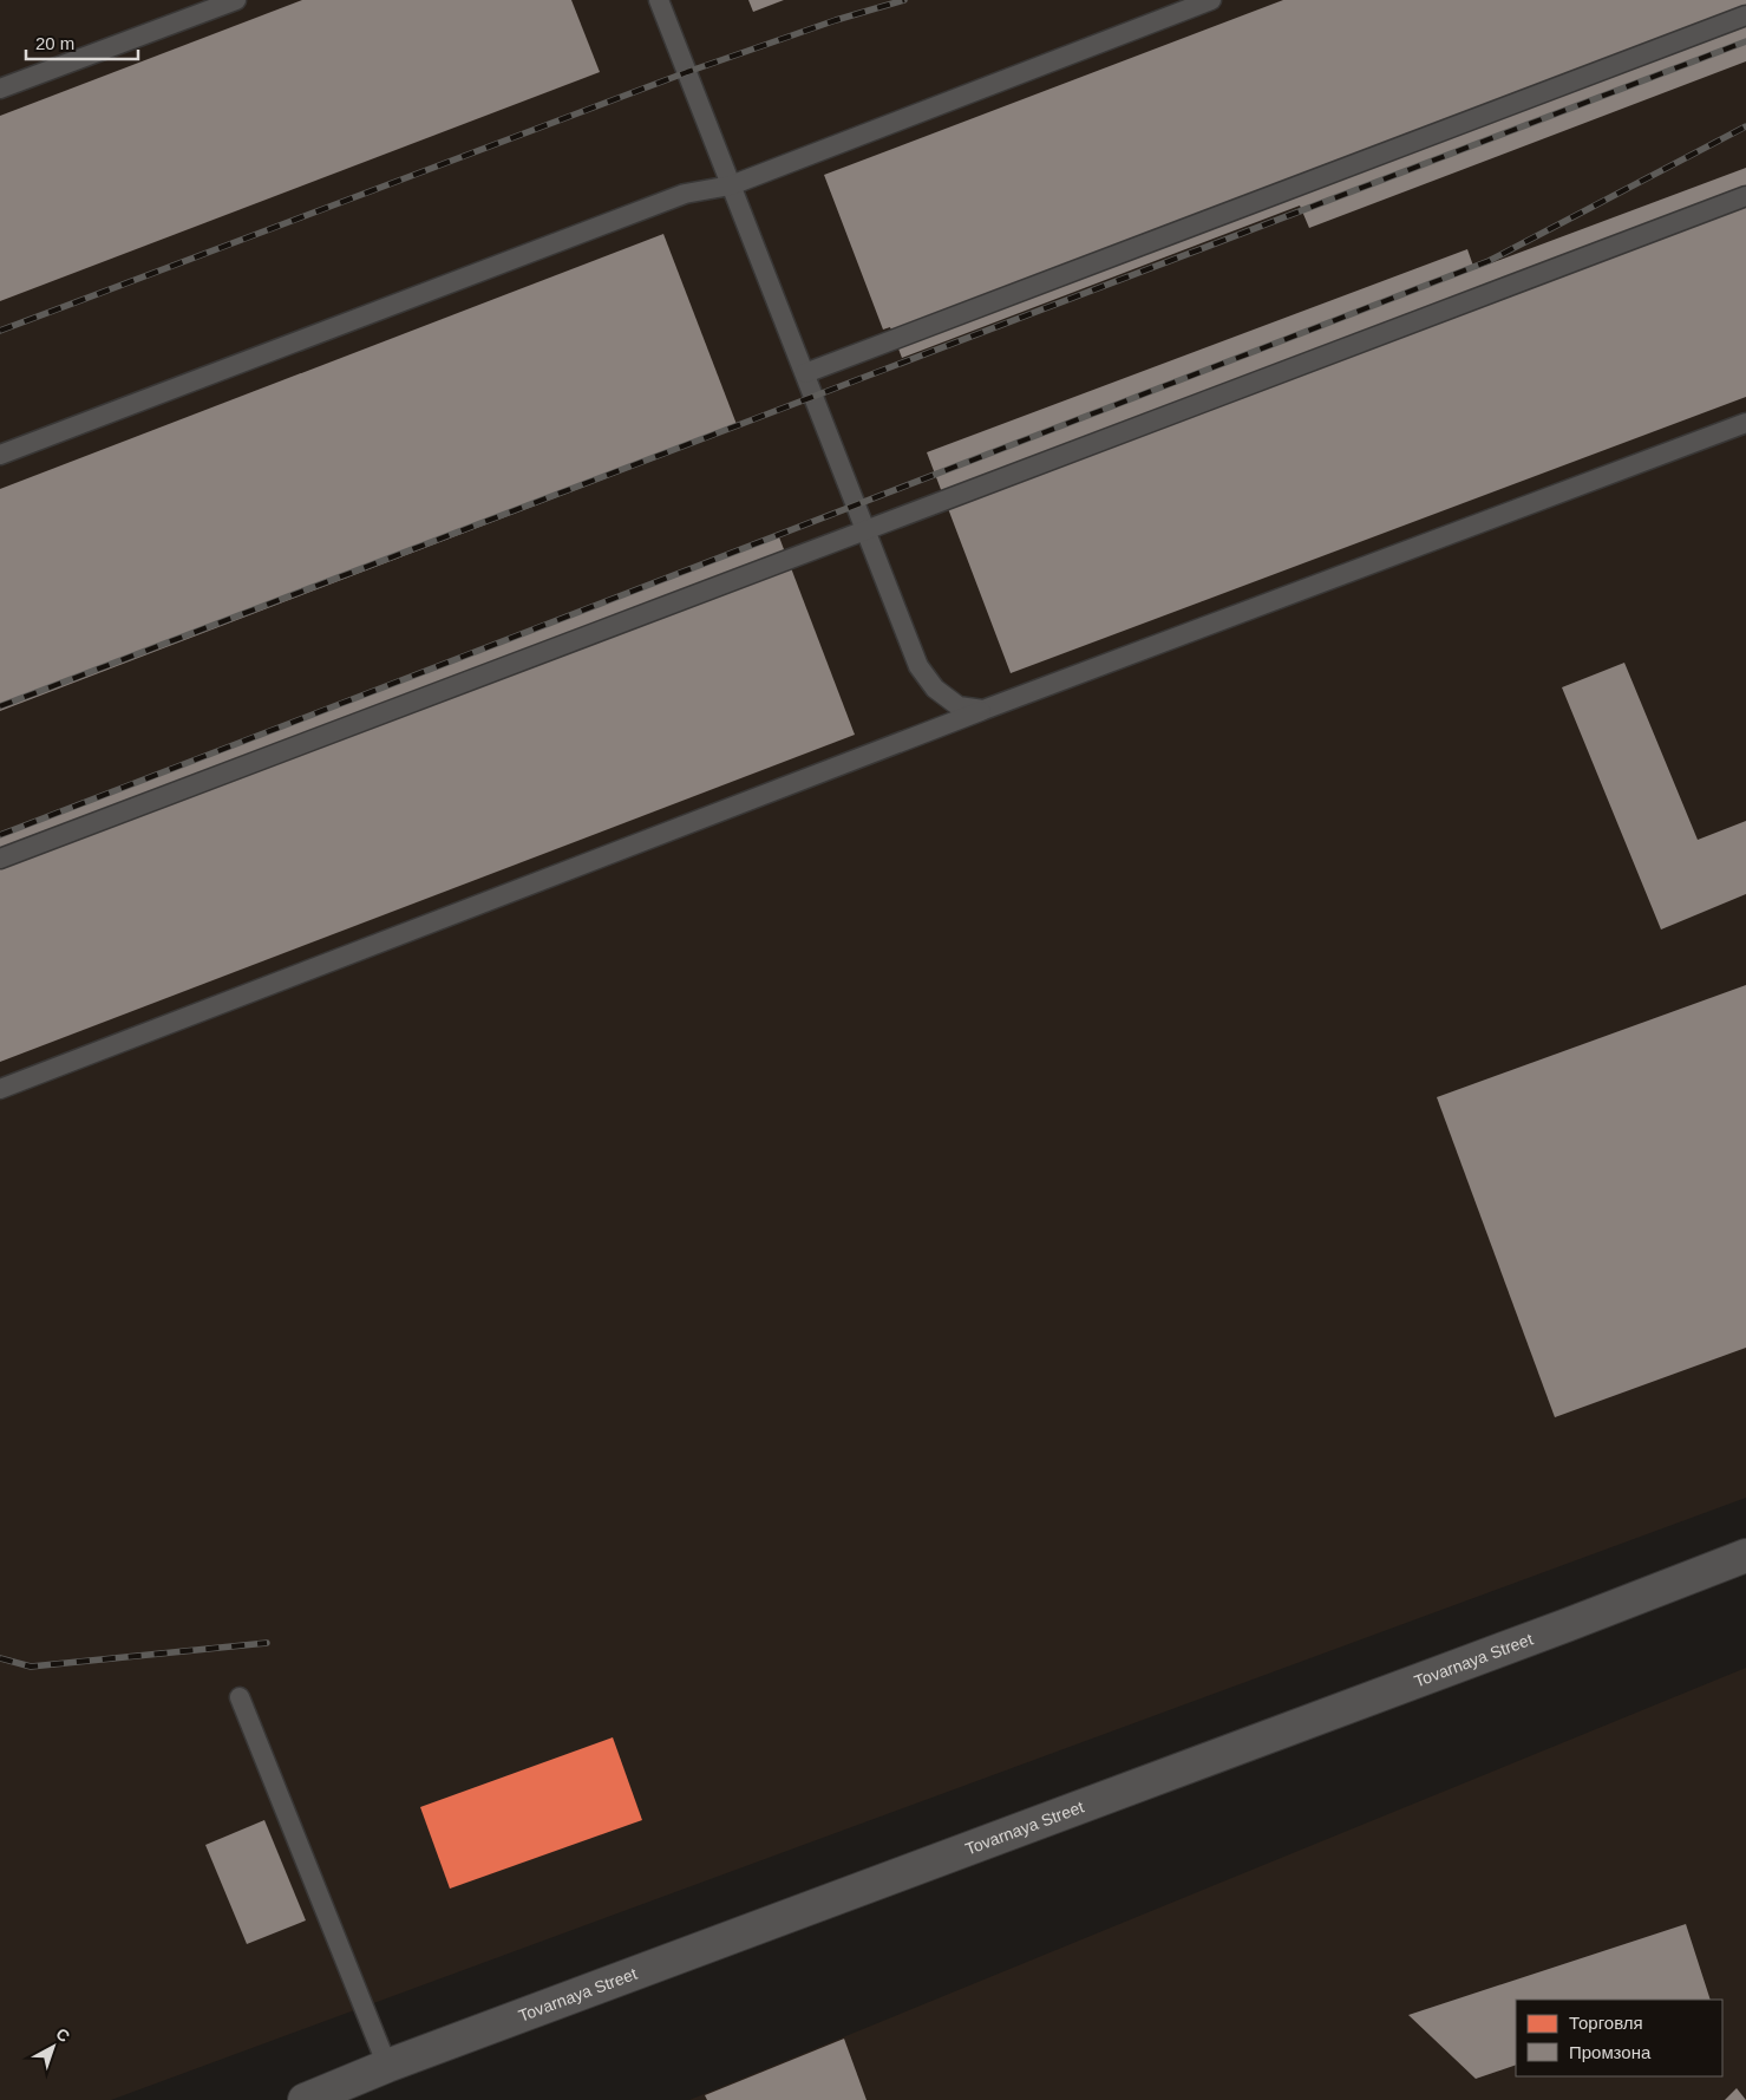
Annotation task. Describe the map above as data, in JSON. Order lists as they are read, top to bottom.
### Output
{
  "streets": {
    "street": ["Tovarnaya Street"]
  },
  "legend": ["Торговля", "Промзона"],
  "scale_bar": "20 m",
  "north": "top right"
}
